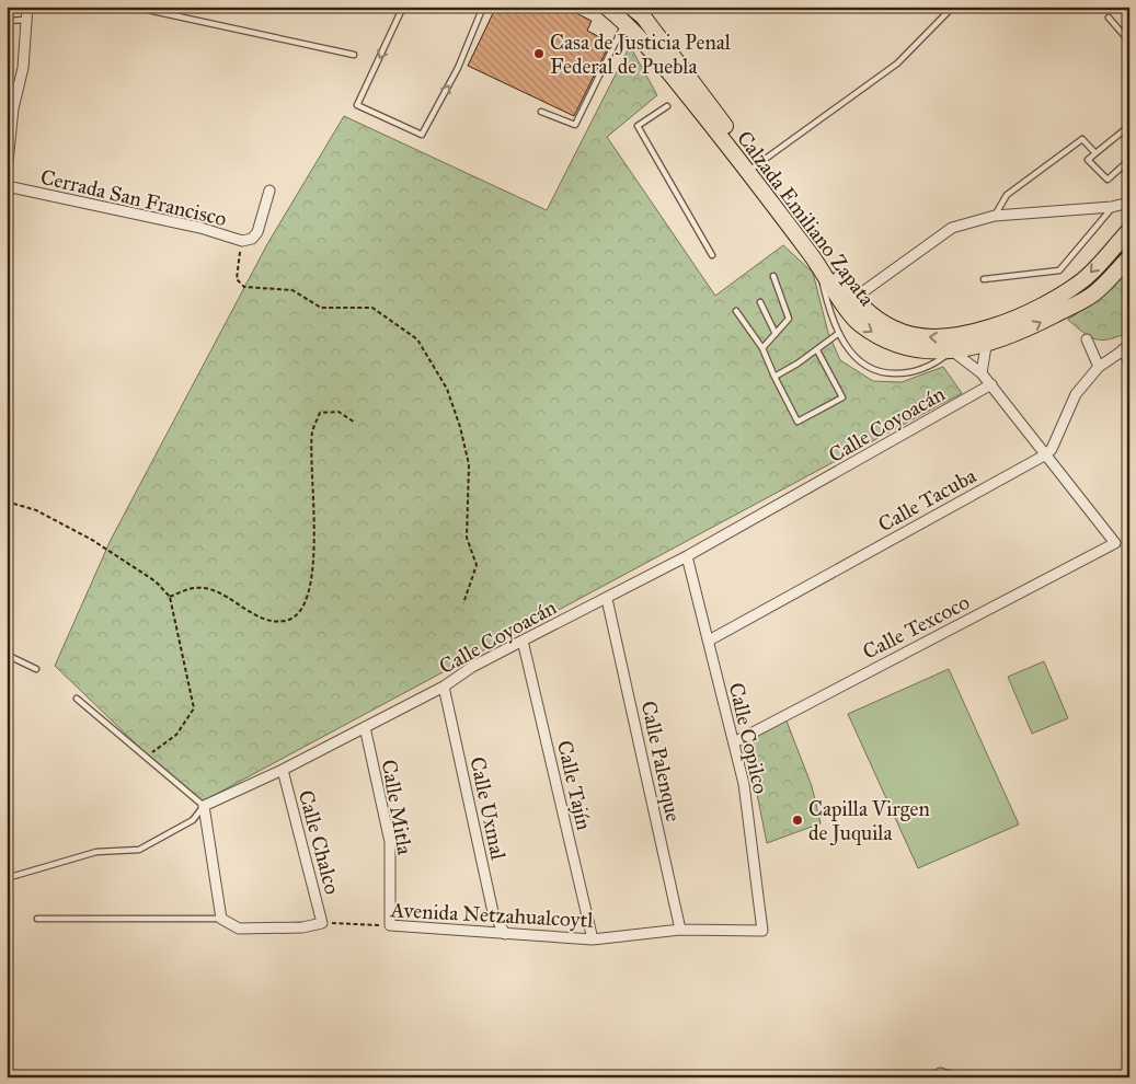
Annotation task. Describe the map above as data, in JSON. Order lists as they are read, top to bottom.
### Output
{
  "streets": {
    "main road": ["Calzada Emiliano Zapata"],
    "street": [
      "Cerrada San Francisco",
      "Calle Coyoacán",
      "Calle Tacuba",
      "Calle Texcoco",
      "Calle Copilco",
      "Calle Palenque",
      "Calle Tajín",
      "Calle Mitla",
      "Calle Uxmal",
      "Calle Chalco",
      "Avenida Netzahualcoytl"
    ]
  },
  "crossings": [
    ["Calle Coyoacán", "Calle Copilco"],
    ["Calle Coyoacán", "Calle Palenque"],
    ["Calle Coyoacán", "Calle Tajín"],
    ["Calle Coyoacán", "Calle Mitla"],
    ["Calle Coyoacán", "Calle Uxmal"],
    ["Calle Coyoacán", "Calle Chalco"],
    ["Calle Tacuba", "Calle Texcoco"],
    ["Calle Tacuba", "Calle Copilco"],
    ["Calle Texcoco", "Calle Copilco"],
    ["Calle Copilco", "Avenida Netzahualcoytl"],
    ["Calle Palenque", "Avenida Netzahualcoytl"],
    ["Calle Tajín", "Avenida Netzahualcoytl"],
    ["Calle Mitla", "Avenida Netzahualcoytl"],
    ["Calle Uxmal", "Avenida Netzahualcoytl"],
    ["Calle Chalco", "Avenida Netzahualcoytl"]
  ],
  "places": ["Casa de Justicia Penal Federal de Puebla", "Capilla Virgen de Juquila"]
}
